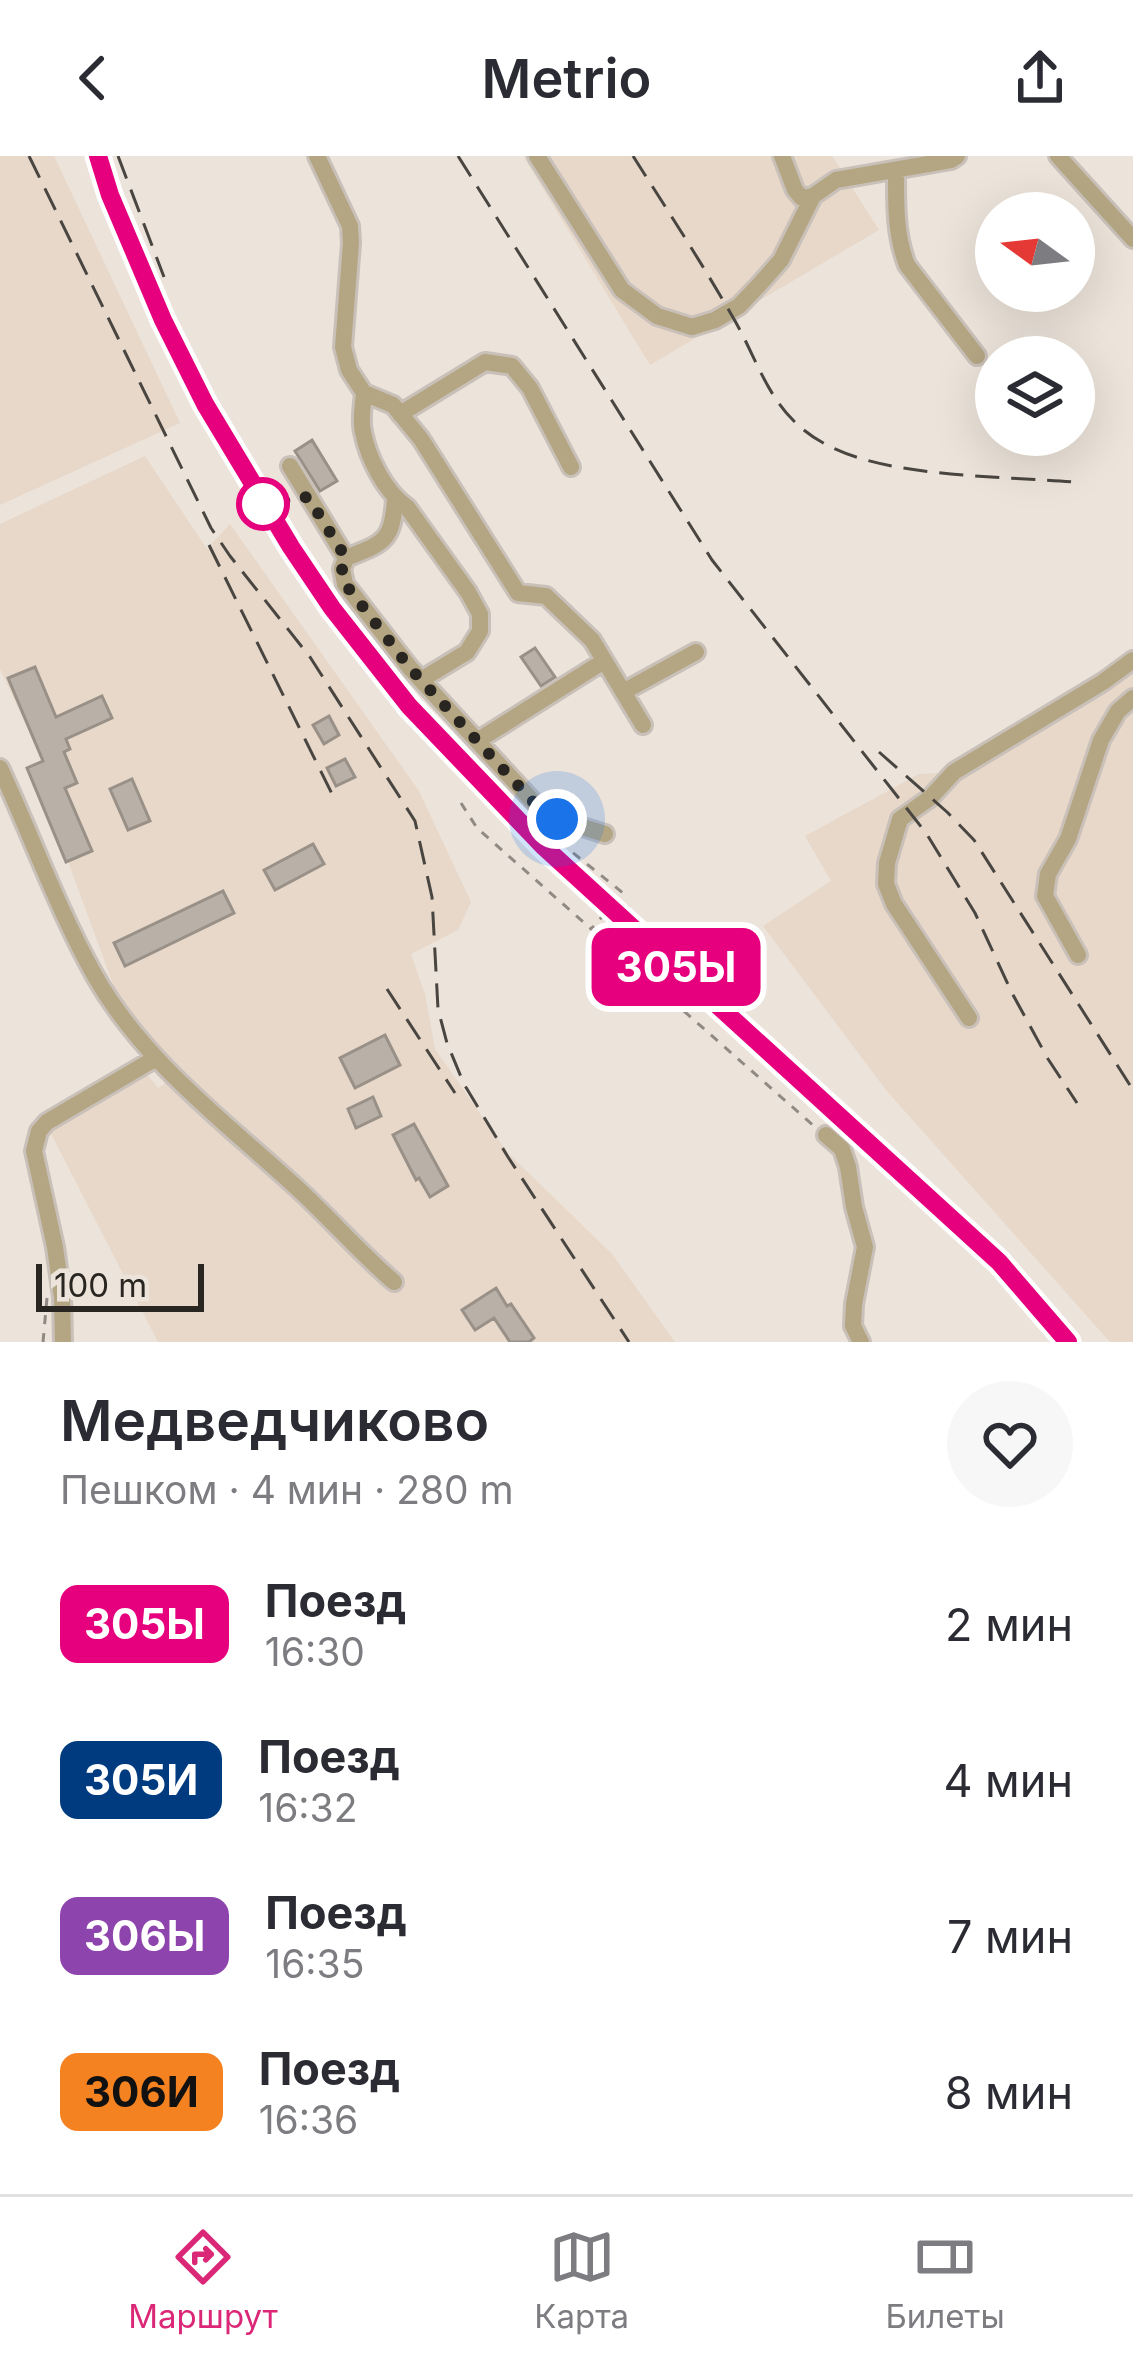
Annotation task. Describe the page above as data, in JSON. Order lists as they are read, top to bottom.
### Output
{
  "scale_bar": "100 m",
  "north": "left",
  "page": {
    "header": "Metrio",
    "on_map": "305Ы",
    "scale": "100 m",
    "heading": ["Медведчиково", "Пешком · 4 мин · 280 m"],
    "list": [
      {
        "mark": "305Ы",
        "name": "Поезд",
        "note": "16:30",
        "value": "2 мин"
      },
      {
        "mark": "305И",
        "name": "Поезд",
        "note": "16:32",
        "value": "4 мин"
      },
      {
        "mark": "306Ы",
        "name": "Поезд",
        "note": "16:35",
        "value": "7 мин"
      },
      {
        "mark": "306И",
        "name": "Поезд",
        "note": "16:36",
        "value": "8 мин"
      }
    ],
    "tabs": ["Маршрут", "Карта", "Билеты"]
  }
}
